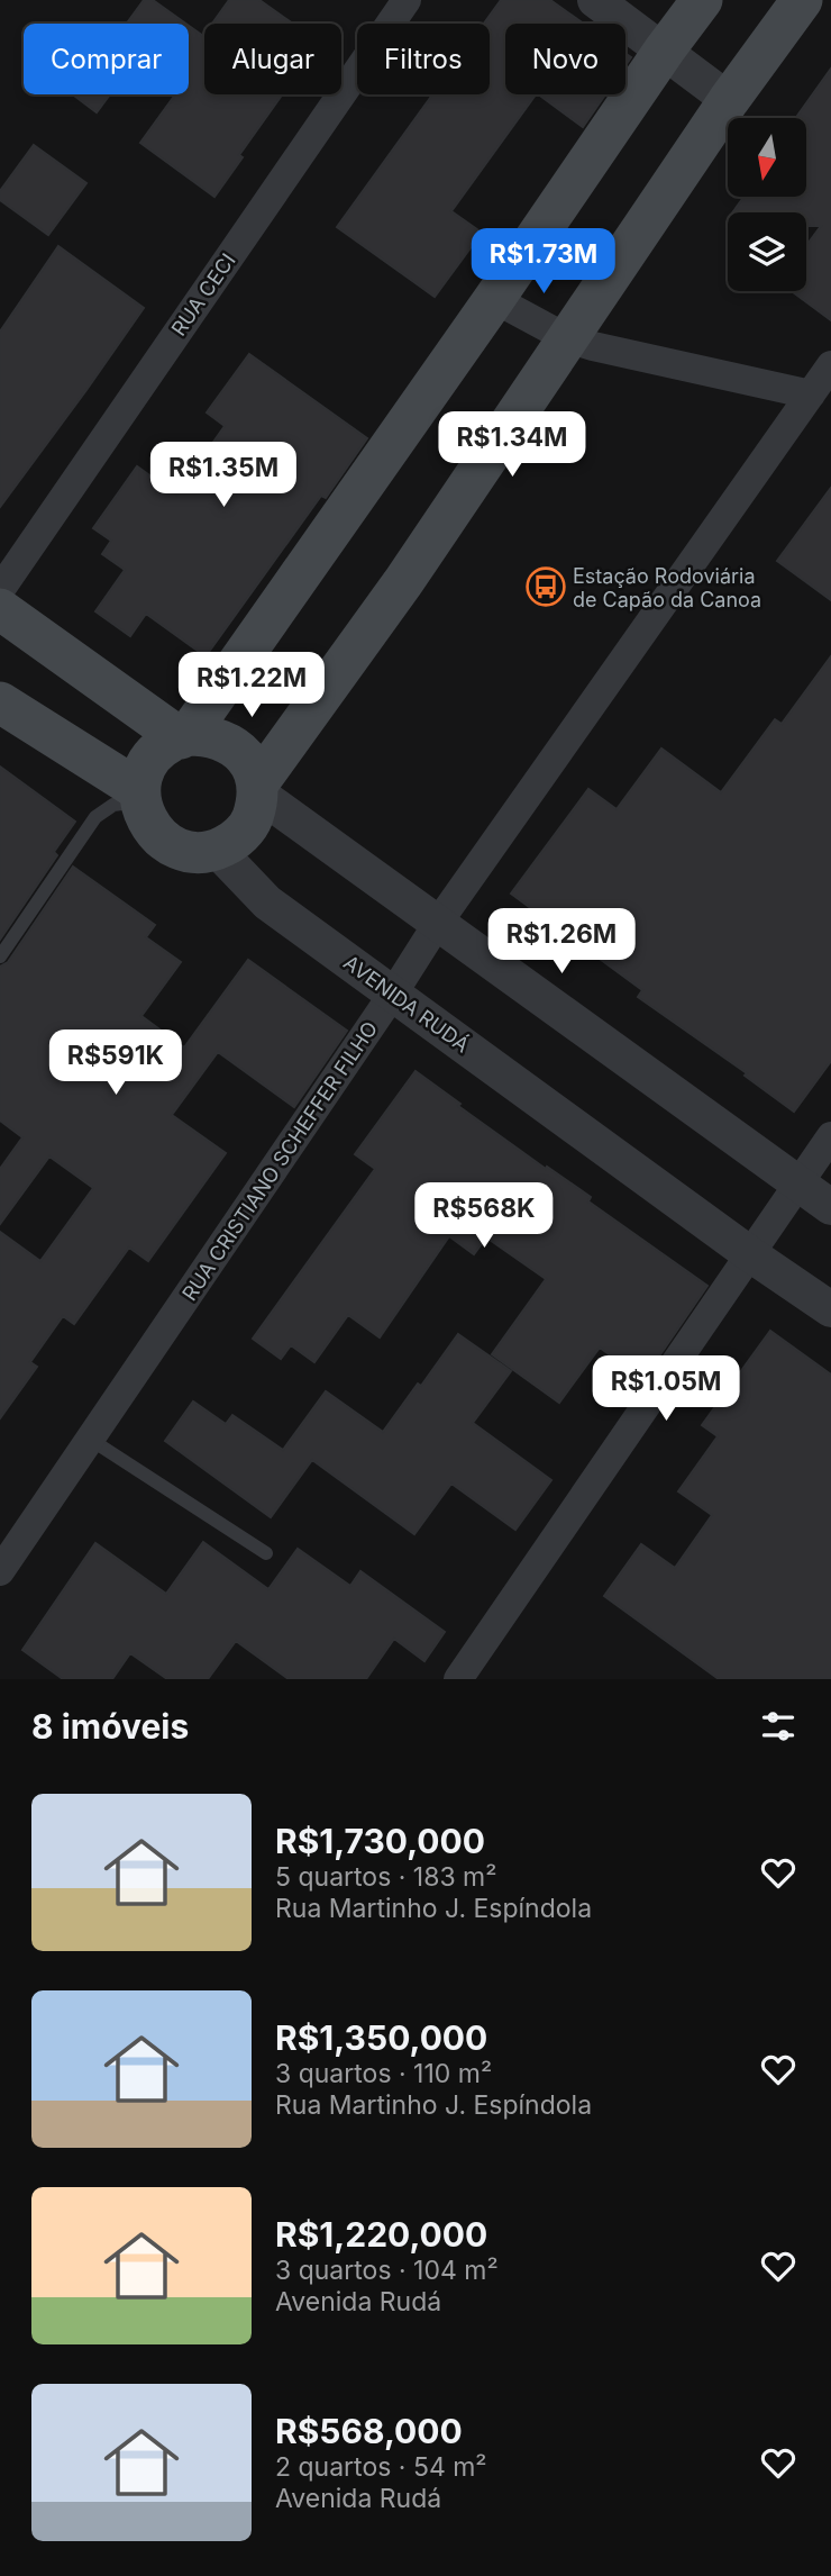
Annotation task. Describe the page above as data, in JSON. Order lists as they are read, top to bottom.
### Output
{
  "streets": {
    "street": ["RUA CECI", "AVENIDA RUDÁ", "RUA CRISTIANO SCHEFFER FILHO"]
  },
  "crossings": [
    ["AVENIDA RUDÁ", "RUA CRISTIANO SCHEFFER FILHO"]
  ],
  "places": {
    "bus stop": ["Estação Rodoviária de Capão da Canoa"]
  },
  "north": "bottom",
  "page": {
    "chip": [
      "Comprar",
      "Alugar",
      "Filtros",
      "Novo"
    ],
    "price": [
      "R$1.73M",
      "R$1.34M",
      "R$1.35M",
      "R$1.22M",
      "R$1.26M",
      "R$591K",
      "R$568K",
      "R$1.05M"
    ],
    "heading": "8 imóveis",
    "list": [
      {
        "name": "R$1,730,000",
        "note": "5 quartos · 183 m² · Rua Martinho J. Espíndola"
      },
      {
        "name": "R$1,350,000",
        "note": "3 quartos · 110 m² · Rua Martinho J. Espíndola"
      },
      {
        "name": "R$1,220,000",
        "note": "3 quartos · 104 m² · Avenida Rudá"
      },
      {
        "name": "R$568,000",
        "note": "2 quartos · 54 m² · Avenida Rudá"
      }
    ]
  }
}
